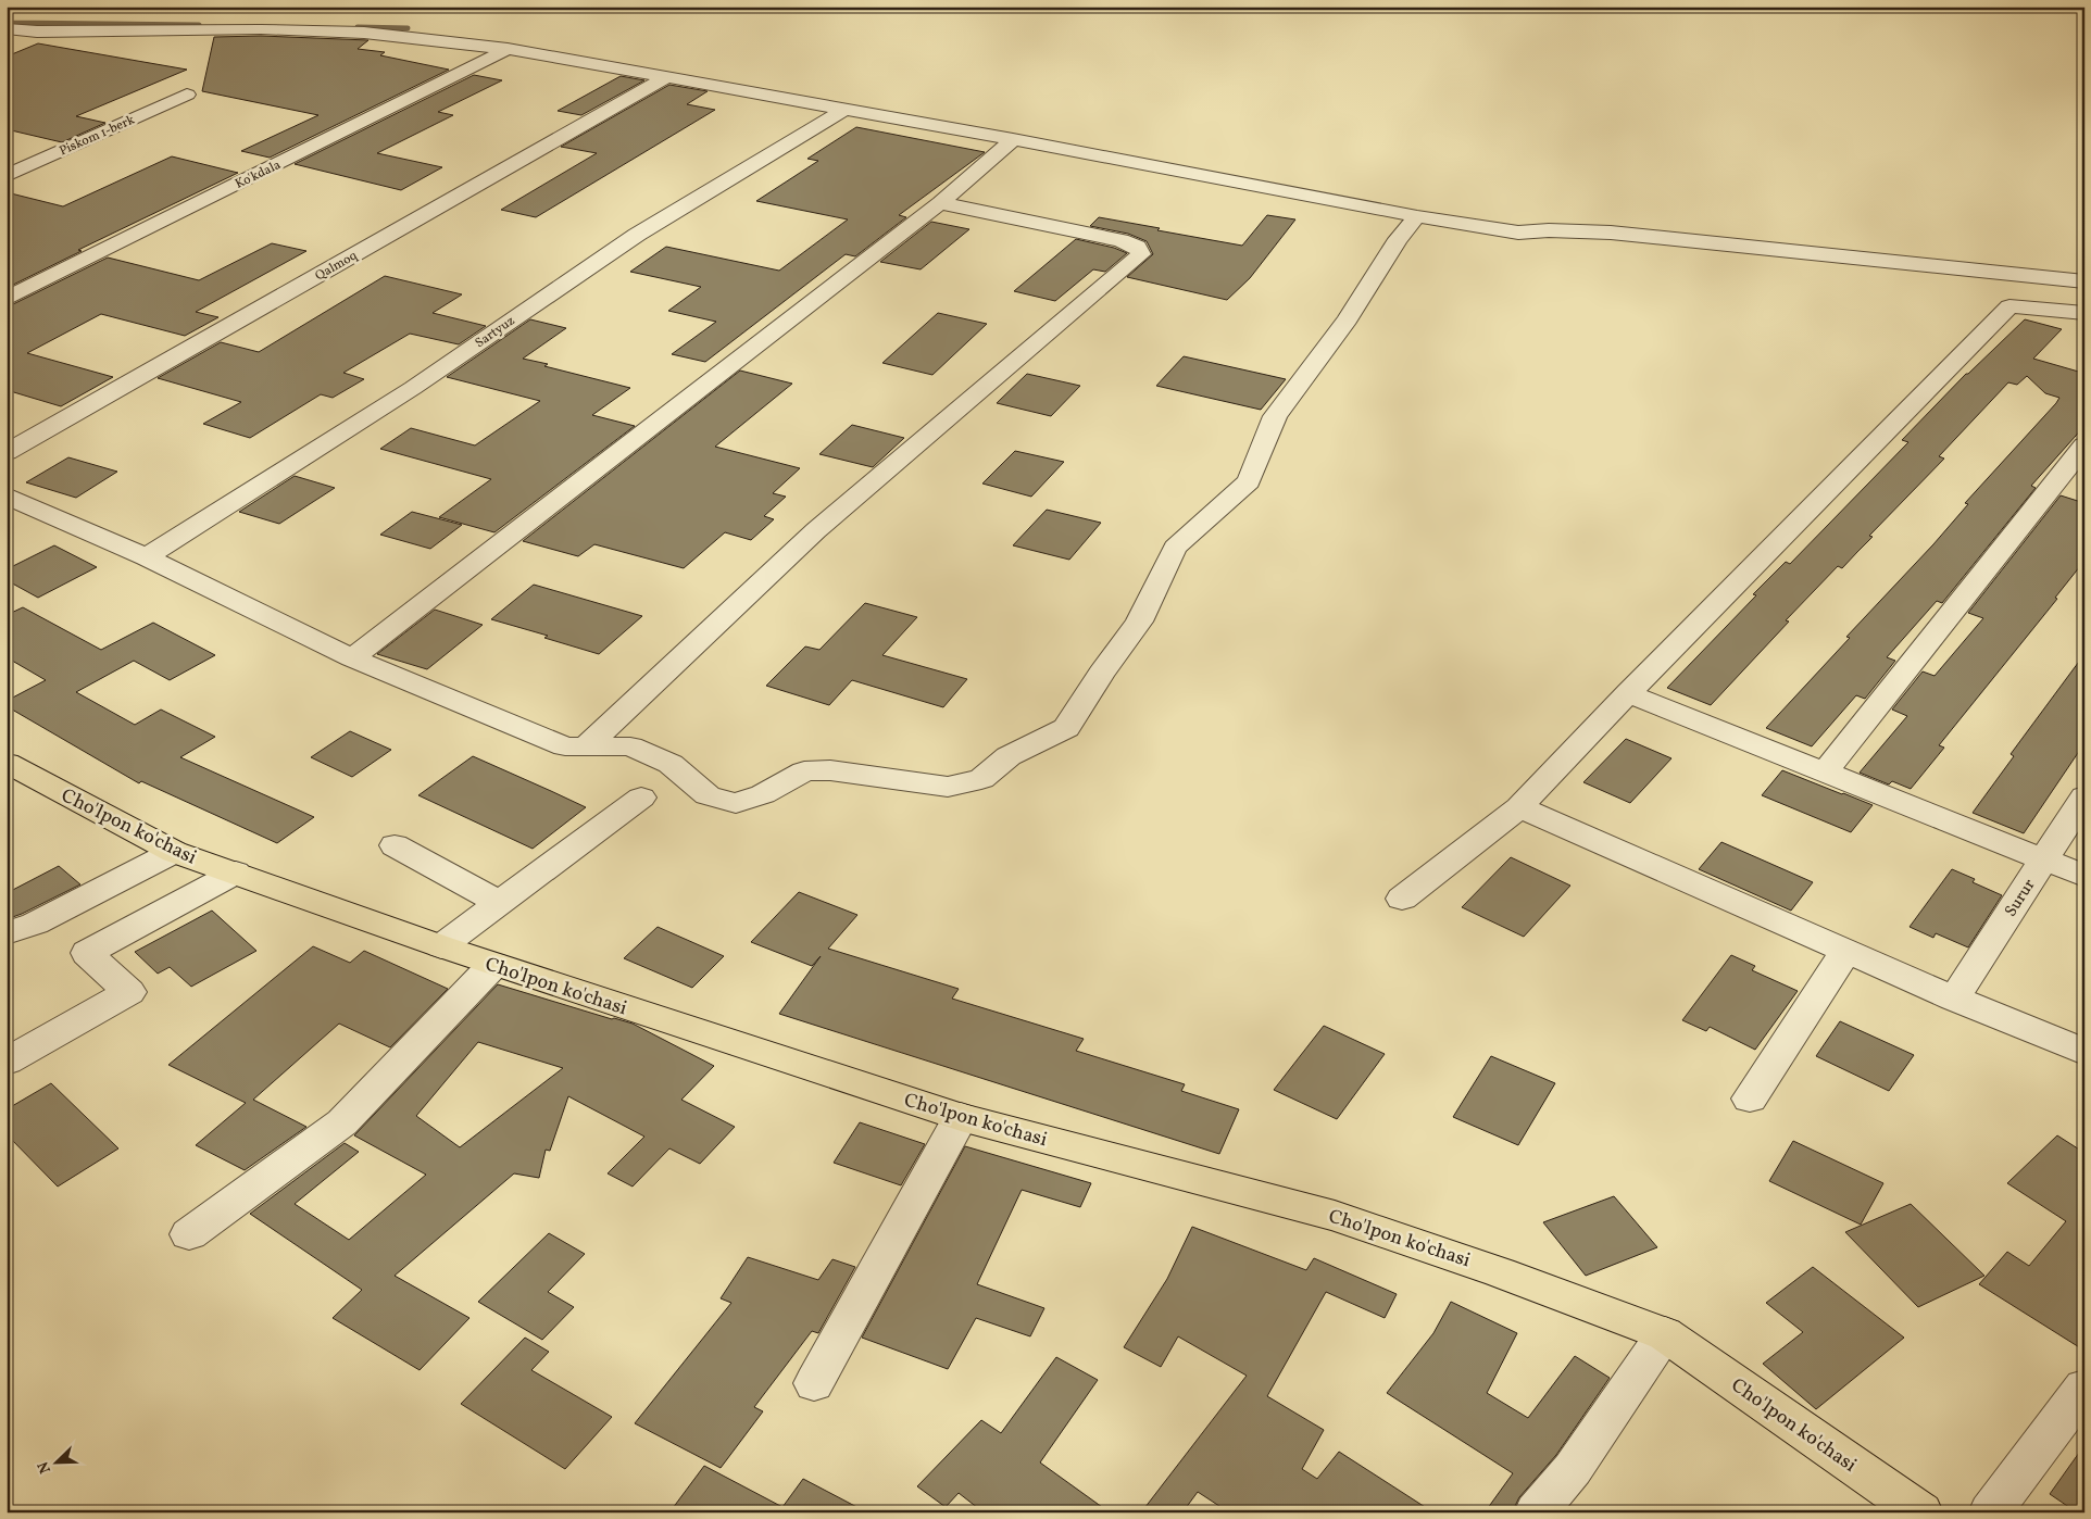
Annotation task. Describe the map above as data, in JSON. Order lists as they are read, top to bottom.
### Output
{
  "streets": {
    "main road": ["Cho'lpon ko'chasi"],
    "street": [
      "Piskom 1-berk",
      "Ko'kdala",
      "Qalmoq",
      "Sartyuz",
      "Surur"
    ]
  },
  "north": "bottom left"
}
